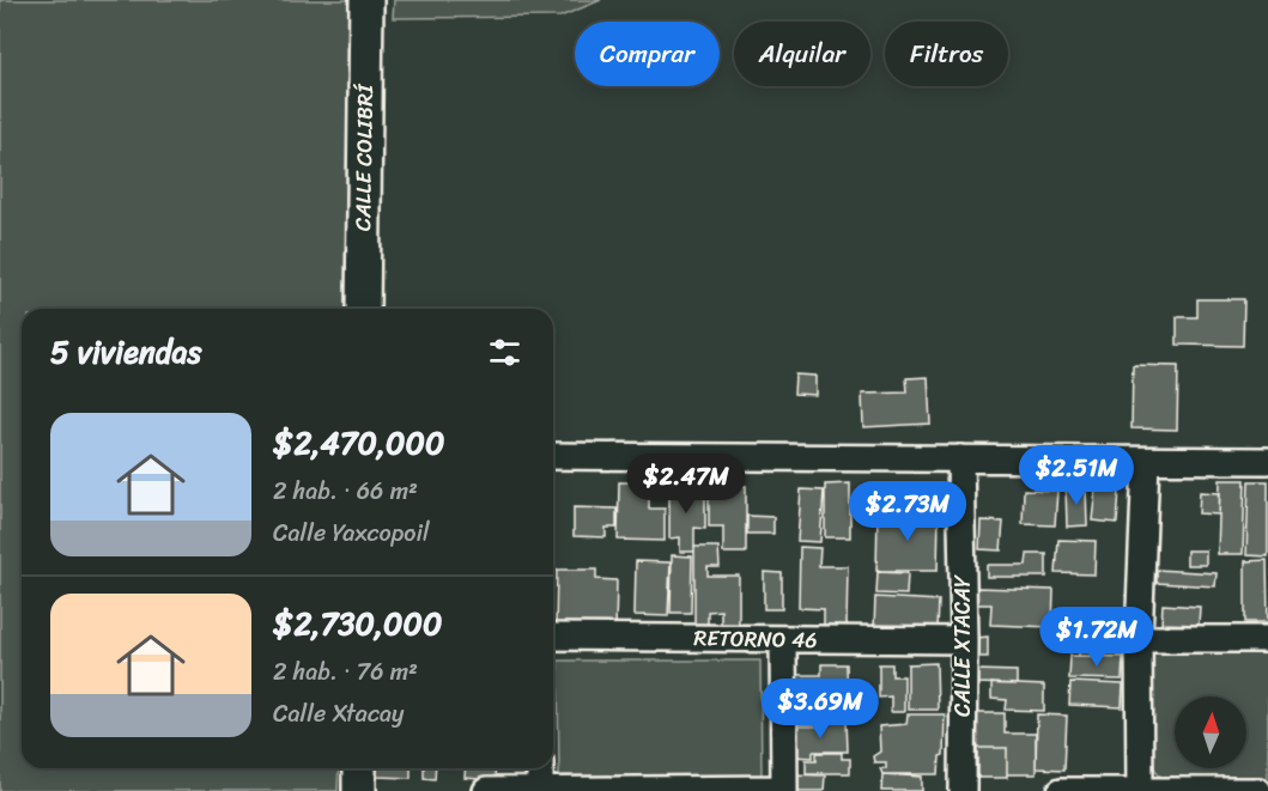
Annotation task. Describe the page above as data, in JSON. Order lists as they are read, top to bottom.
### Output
{
  "streets": {
    "street": ["CALLE COLIBRÍ", "RETORNO 46", "CALLE XTACAY"]
  },
  "crossings": [
    ["RETORNO 46", "CALLE XTACAY"]
  ],
  "north": "top",
  "page": {
    "chip": ["Comprar", "Alquilar", "Filtros"],
    "heading": "5 viviendas",
    "list": [
      {
        "name": "$2,470,000",
        "note": "2 hab. · 66 m² · Calle Yaxcopoil"
      },
      {
        "name": "$2,730,000",
        "note": "2 hab. · 76 m² · Calle Xtacay"
      }
    ],
    "price": [
      "$2.51M",
      "$2.47M",
      "$2.73M",
      "$1.72M",
      "$3.69M"
    ]
  }
}
